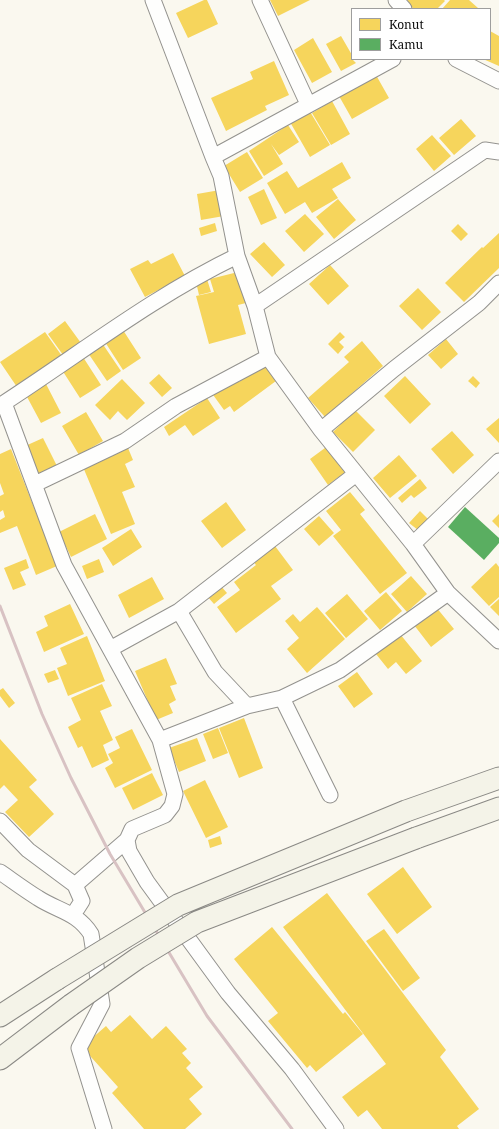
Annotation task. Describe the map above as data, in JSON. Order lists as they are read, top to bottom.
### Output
{
  "legend": ["Konut", "Kamu"]
}
